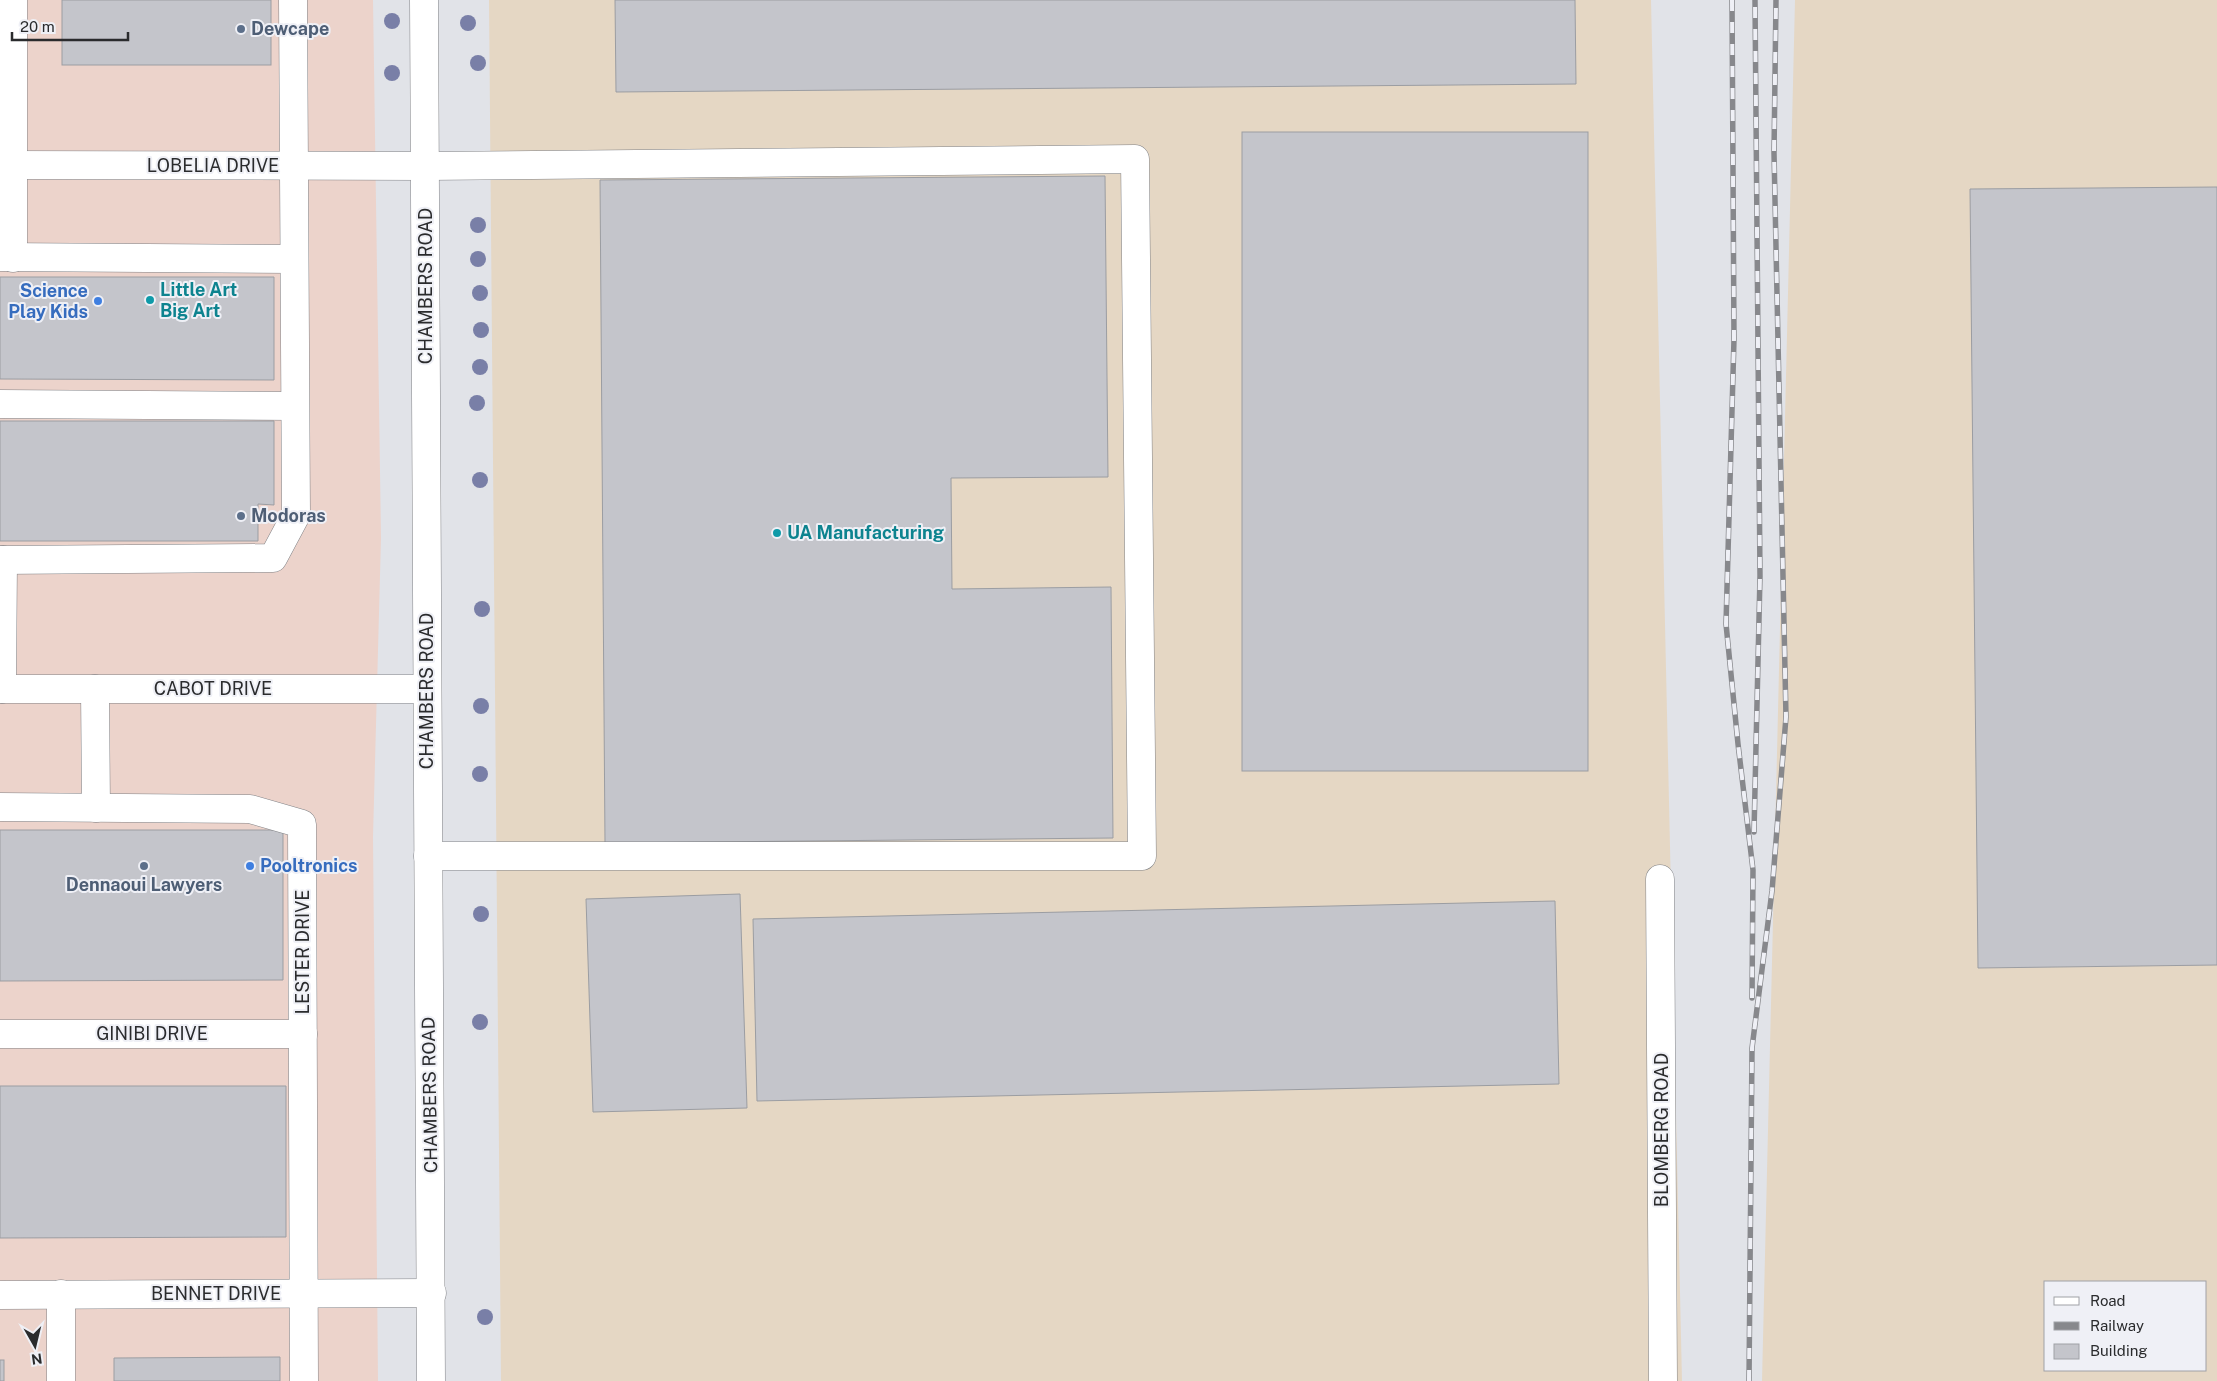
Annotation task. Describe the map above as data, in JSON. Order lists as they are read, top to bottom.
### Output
{
  "streets": {
    "street": [
      "LOBELIA DRIVE",
      "CHAMBERS ROAD",
      "CABOT DRIVE",
      "LESTER DRIVE",
      "GINIBI DRIVE",
      "BLOMBERG ROAD",
      "BENNET DRIVE"
    ]
  },
  "crossings": [
    ["LOBELIA DRIVE", "CHAMBERS ROAD"],
    ["CHAMBERS ROAD", "CABOT DRIVE"],
    ["CHAMBERS ROAD", "BENNET DRIVE"],
    ["LESTER DRIVE", "GINIBI DRIVE"],
    ["LESTER DRIVE", "BENNET DRIVE"]
  ],
  "places": [
    "Dewcape",
    "Little Art Big Art",
    "Science Play Kids",
    "Modoras",
    "UA Manufacturing",
    "Dennaoui Lawyers",
    "Pooltronics"
  ],
  "legend": ["Road", "Railway", "Building"],
  "scale_bar": "20 m",
  "north": "bottom"
}
